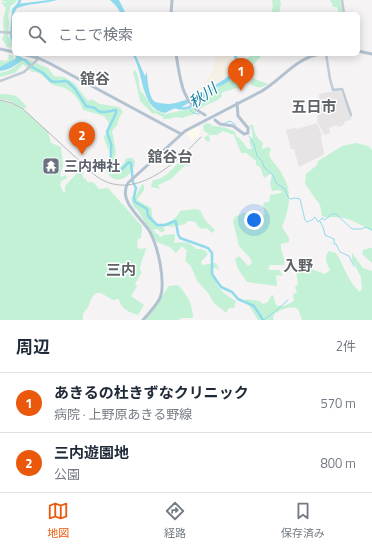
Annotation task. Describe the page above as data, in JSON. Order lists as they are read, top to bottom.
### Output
{
  "districts": [
    "舘谷",
    "五日市",
    "舘谷台",
    "入野",
    "三内"
  ],
  "water": ["秋川"],
  "places": {
    "temple": ["三内神社"]
  },
  "page": {
    "search": "ここで検索",
    "pins": ["1", "2"],
    "heading": ["周辺", "2件"],
    "list": [
      {
        "mark": "1",
        "name": "あきるの杜きずなクリニック",
        "note": "病院 · 上野原あきる野線",
        "value": "570 m"
      },
      {
        "mark": "2",
        "name": "三内遊園地",
        "note": "公園",
        "value": "800 m"
      }
    ],
    "nav": ["地図", "経路", "保存済み"]
  }
}
